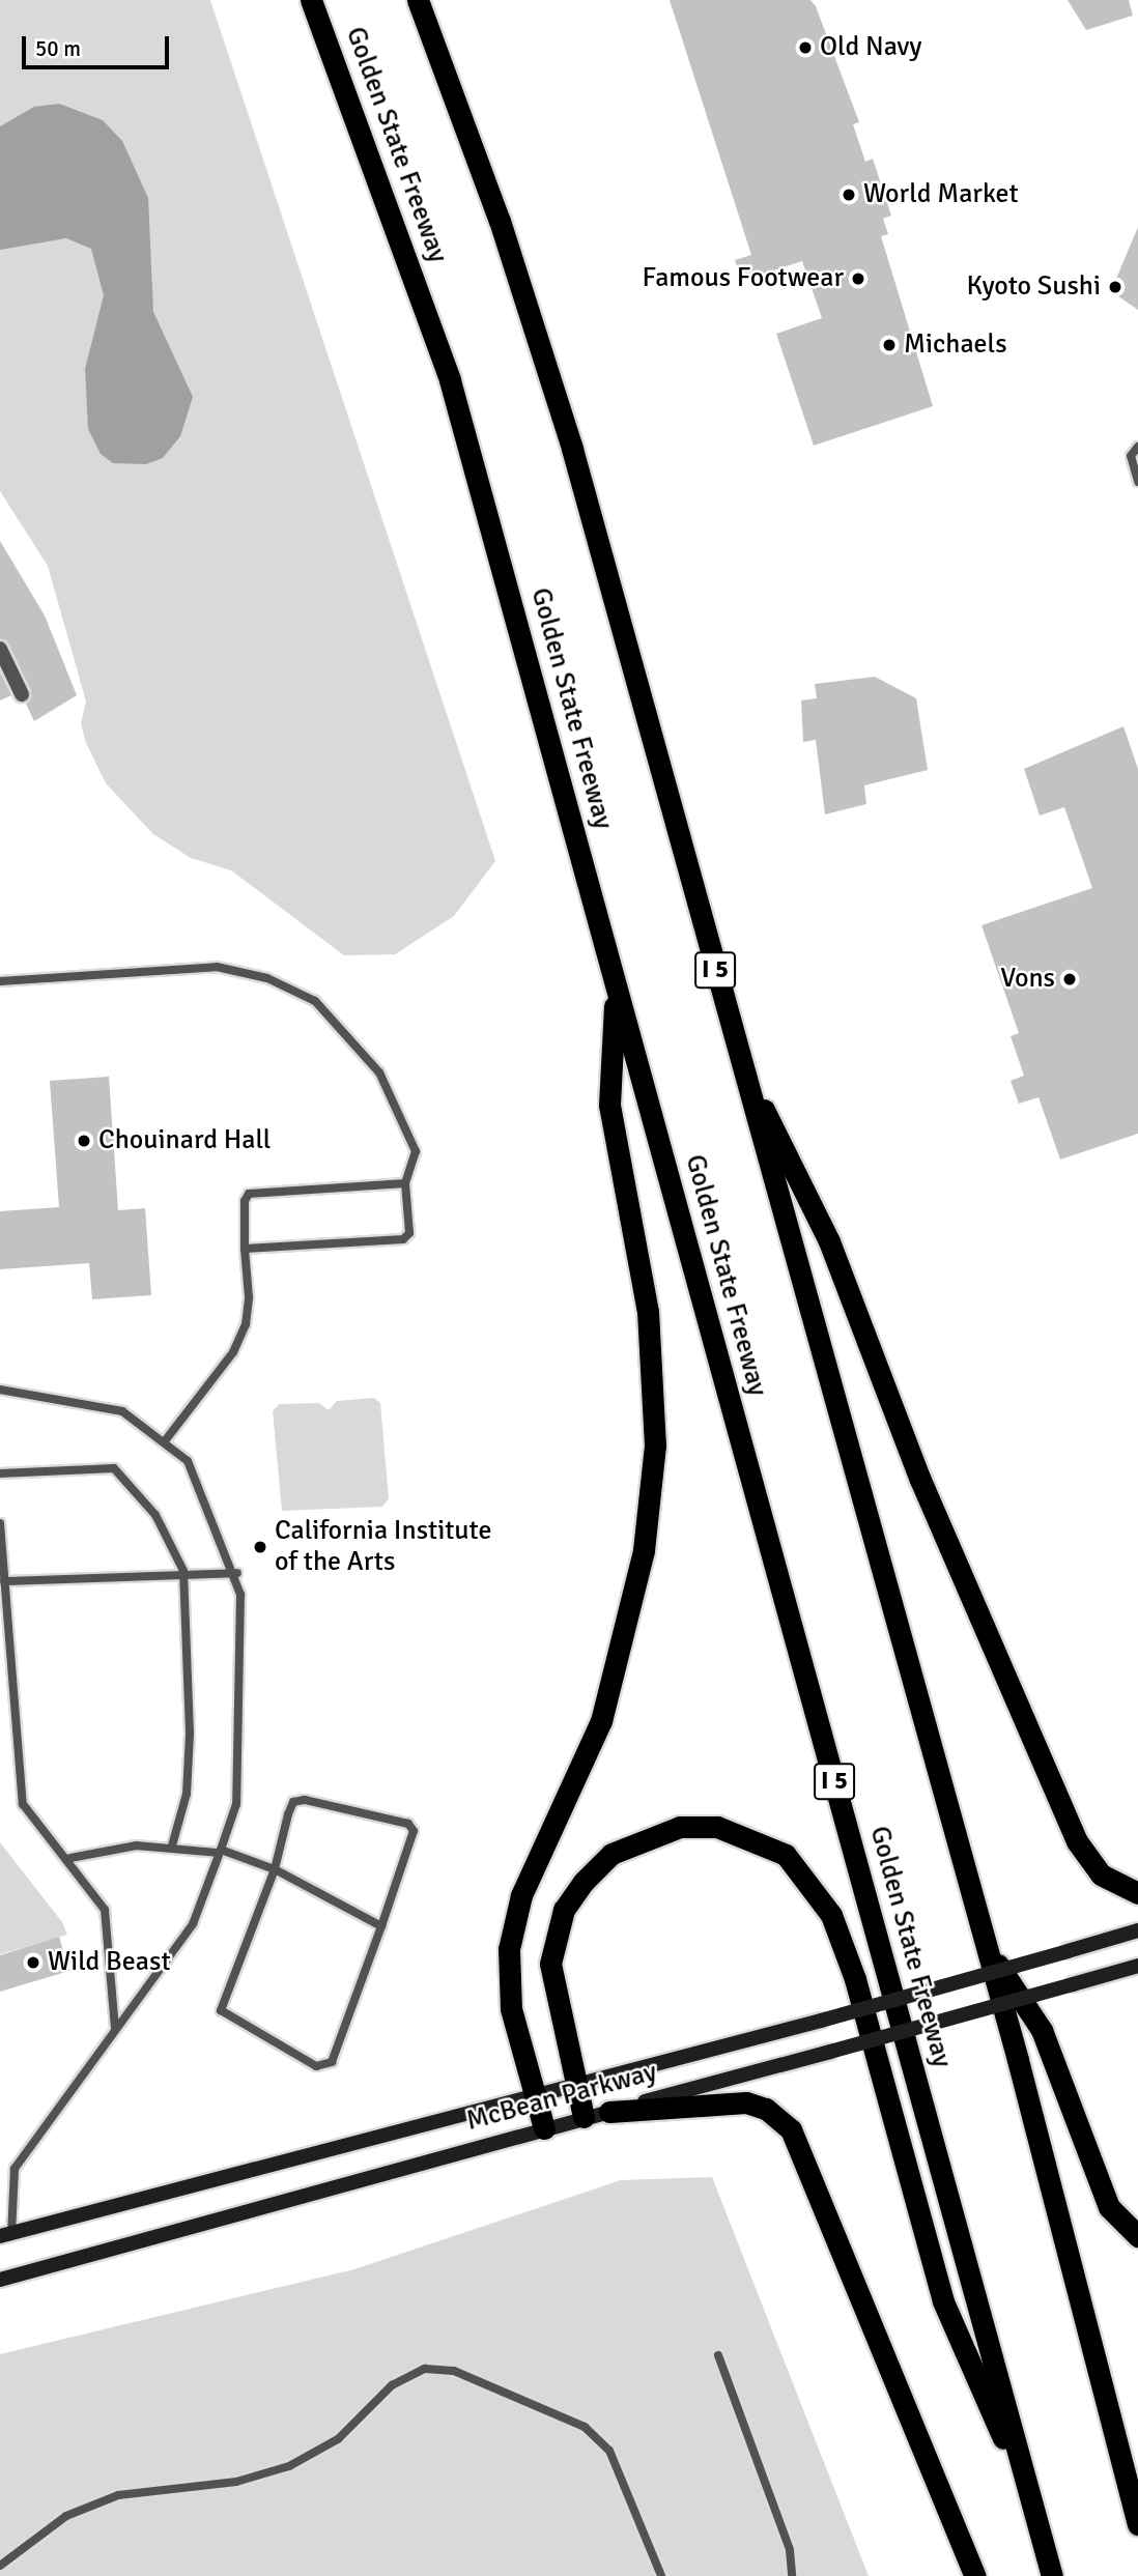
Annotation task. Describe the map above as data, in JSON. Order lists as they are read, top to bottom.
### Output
{
  "streets": {
    "highway": ["Golden State Freeway", "I 5"],
    "main road": ["McBean Parkway"]
  },
  "places": [
    "Old Navy",
    "World Market",
    "Famous Footwear",
    "Kyoto Sushi",
    "Michaels",
    "Vons",
    "Chouinard Hall",
    "California Institute of the Arts",
    "Wild Beast"
  ],
  "scale_bar": "50 m"
}
